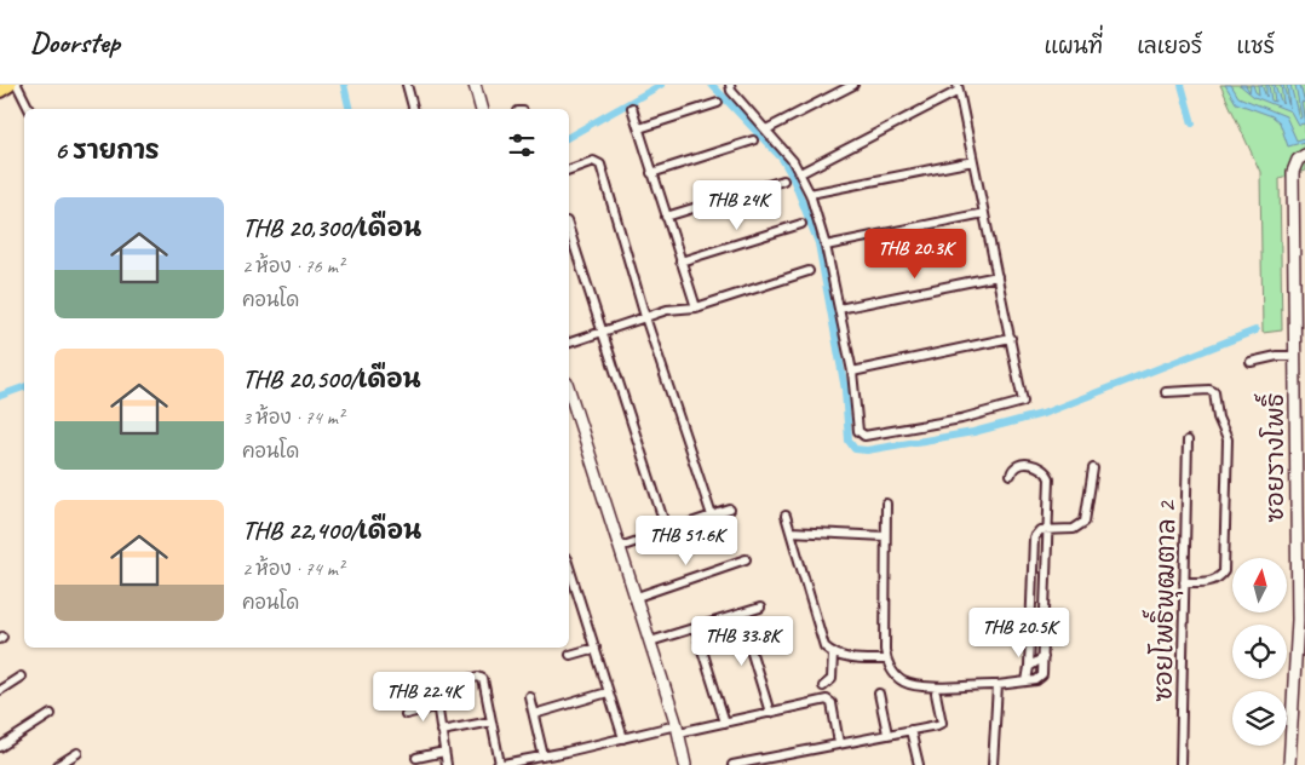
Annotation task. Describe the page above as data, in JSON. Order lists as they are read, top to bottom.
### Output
{
  "streets": {
    "street": ["ซอยรางโพธิ์", "ซอยโพธิ์พุฒตาล 2"]
  },
  "north": "top",
  "page": {
    "header": "Doorstep",
    "nav": ["แผนที่", "เลเยอร์", "แชร์"],
    "heading": "6 รายการ",
    "price": [
      "THB 24K",
      "THB 20.3K",
      "THB 51.6K",
      "THB 20.5K",
      "THB 33.8K",
      "THB 22.4K"
    ],
    "list": [
      {
        "name": "THB 20,300/เดือน",
        "note": "2 ห้อง · 76 m² · คอนโด"
      },
      {
        "name": "THB 20,500/เดือน",
        "note": "3 ห้อง · 74 m² · คอนโด"
      },
      {
        "name": "THB 22,400/เดือน",
        "note": "2 ห้อง · 74 m² · คอนโด"
      }
    ]
  }
}
